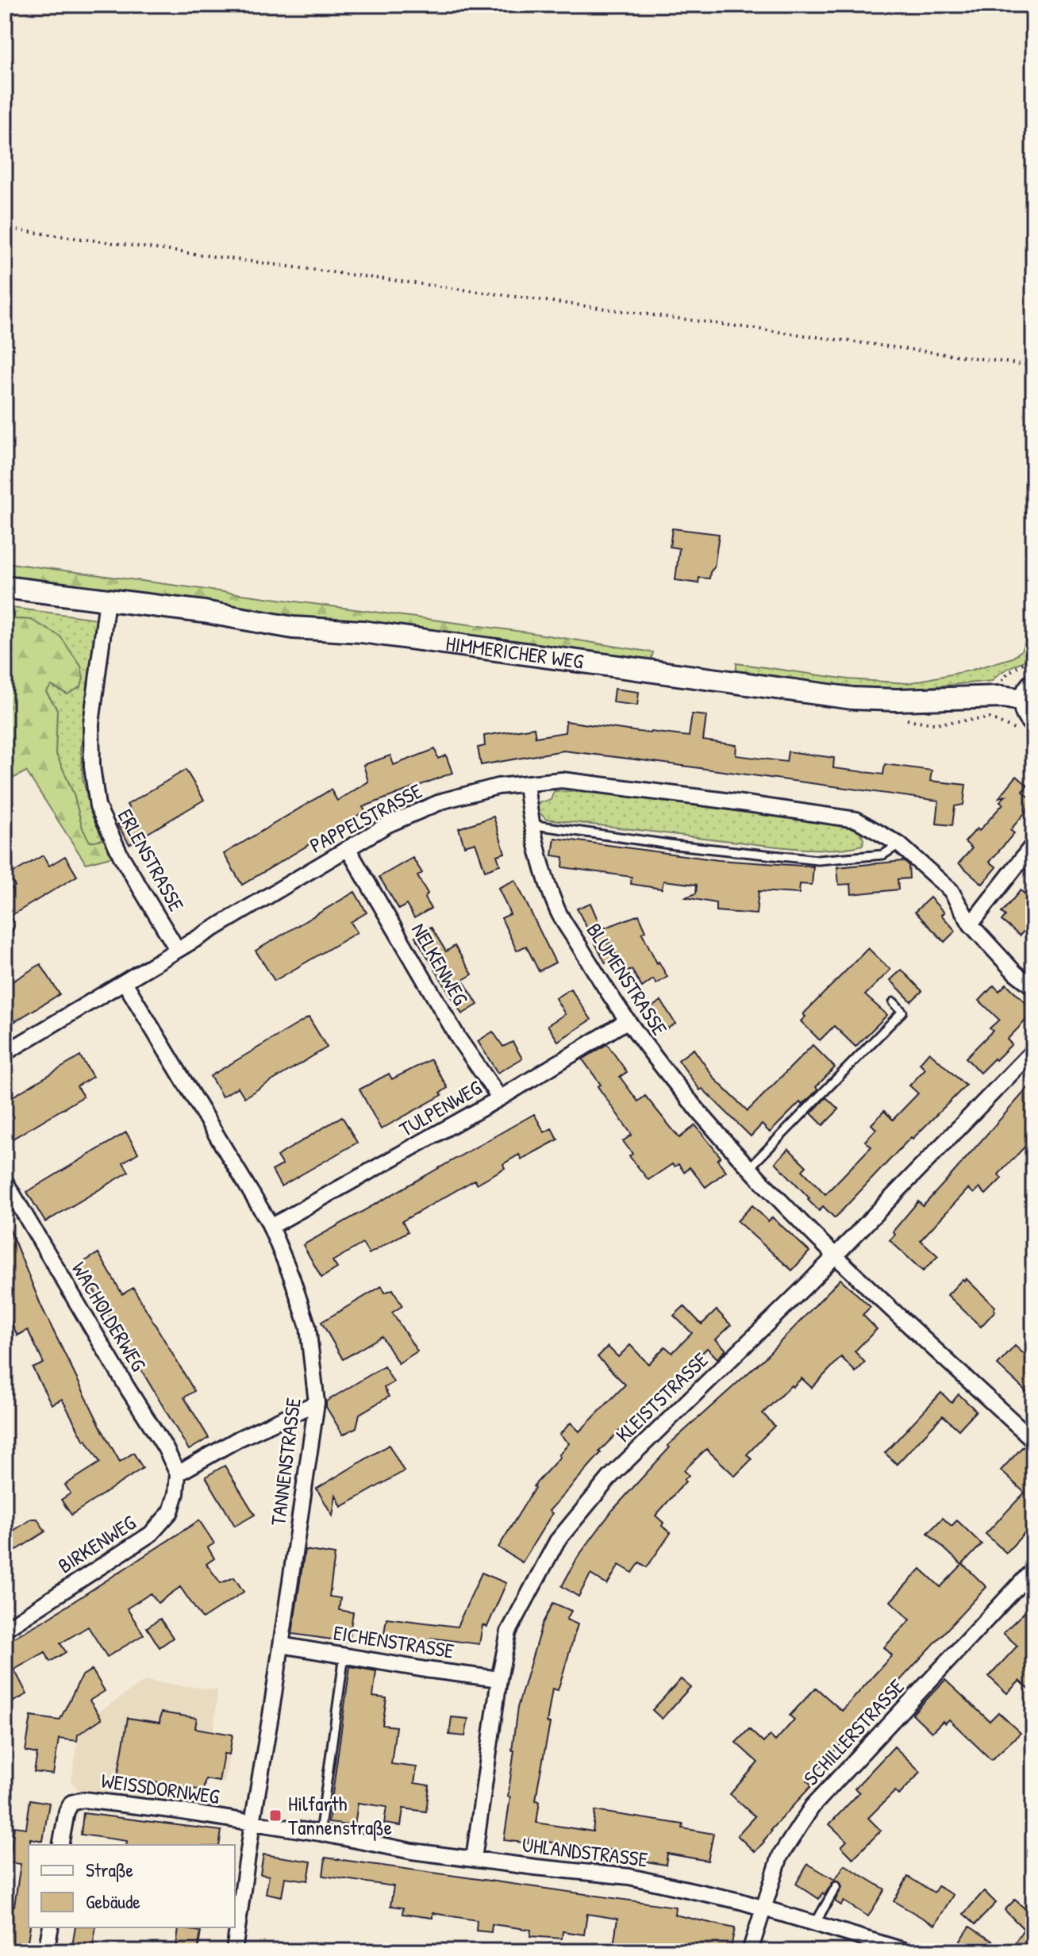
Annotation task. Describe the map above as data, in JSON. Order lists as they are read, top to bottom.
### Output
{
  "streets": {
    "street": [
      "HIMMERICHER WEG",
      "PAPPELSTRASSE",
      "ERLENSTRASSE",
      "NELKENWEG",
      "BLUMENSTRASSE",
      "TULPENWEG",
      "WACHOLDERWEG",
      "KLEISTSTRASSE",
      "TANNENSTRASSE",
      "BIRKENWEG",
      "EICHENSTRASSE",
      "SCHILLERSTRASSE",
      "WEISSDORNWEG",
      "UHLANDSTRASSE"
    ]
  },
  "crossings": [
    ["HIMMERICHER WEG", "ERLENSTRASSE"],
    ["PAPPELSTRASSE", "ERLENSTRASSE"],
    ["PAPPELSTRASSE", "NELKENWEG"],
    ["PAPPELSTRASSE", "BLUMENSTRASSE"],
    ["PAPPELSTRASSE", "TANNENSTRASSE"],
    ["NELKENWEG", "TULPENWEG"],
    ["BLUMENSTRASSE", "TULPENWEG"],
    ["BLUMENSTRASSE", "KLEISTSTRASSE"],
    ["TULPENWEG", "TANNENSTRASSE"],
    ["WACHOLDERWEG", "BIRKENWEG"],
    ["KLEISTSTRASSE", "EICHENSTRASSE"],
    ["KLEISTSTRASSE", "UHLANDSTRASSE"],
    ["TANNENSTRASSE", "EICHENSTRASSE"],
    ["TANNENSTRASSE", "WEISSDORNWEG"],
    ["TANNENSTRASSE", "UHLANDSTRASSE"],
    ["SCHILLERSTRASSE", "UHLANDSTRASSE"],
    ["WEISSDORNWEG", "UHLANDSTRASSE"]
  ],
  "places": {
    "transit": ["Hilfarth Tannenstraße"]
  },
  "legend": ["Straße", "Gebäude"]
}
